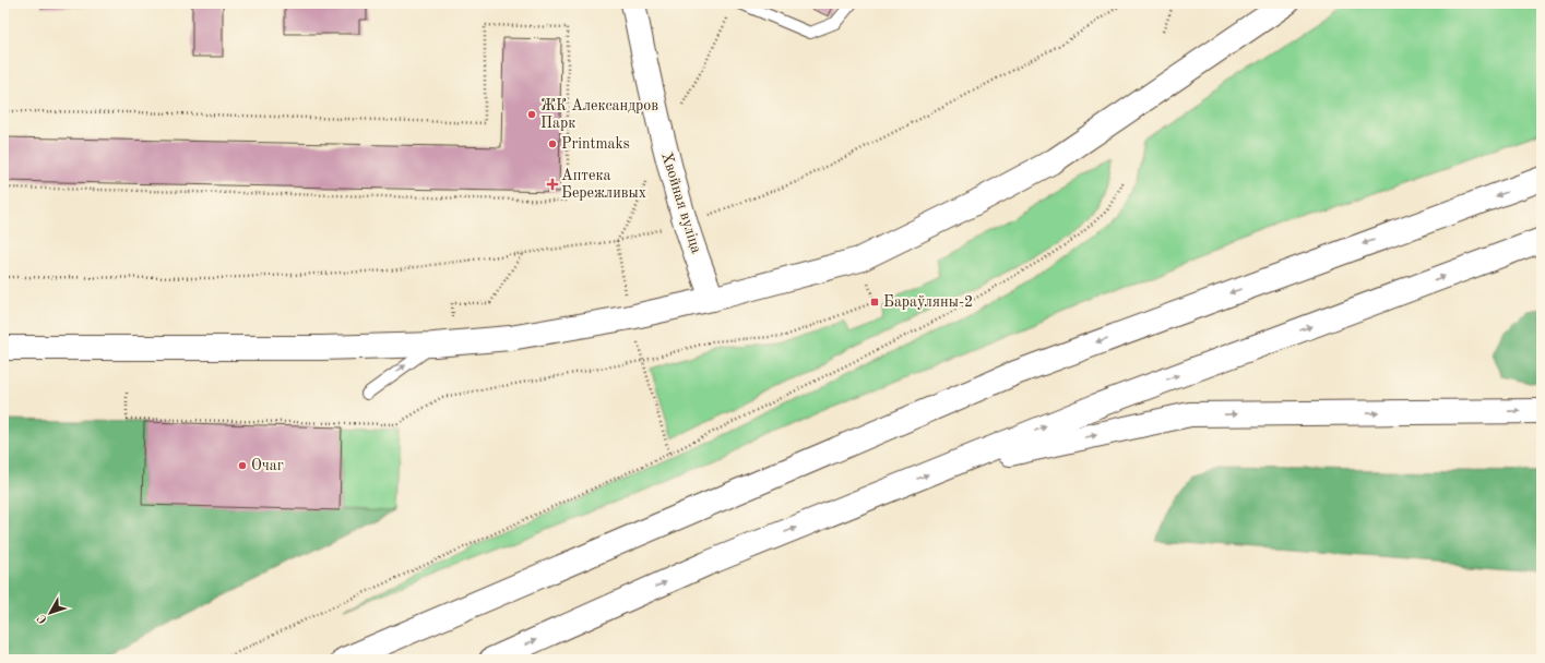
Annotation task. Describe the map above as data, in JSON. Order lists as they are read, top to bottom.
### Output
{
  "streets": {
    "main road": ["Хвойная вуліца"]
  },
  "places": {
    "other": ["ЖК Александров Парк", "Printmaks", "Очаг"],
    "health": ["Аптека Бережливых"],
    "transit": ["Бараўляны-2"]
  },
  "north": "bottom left"
}
